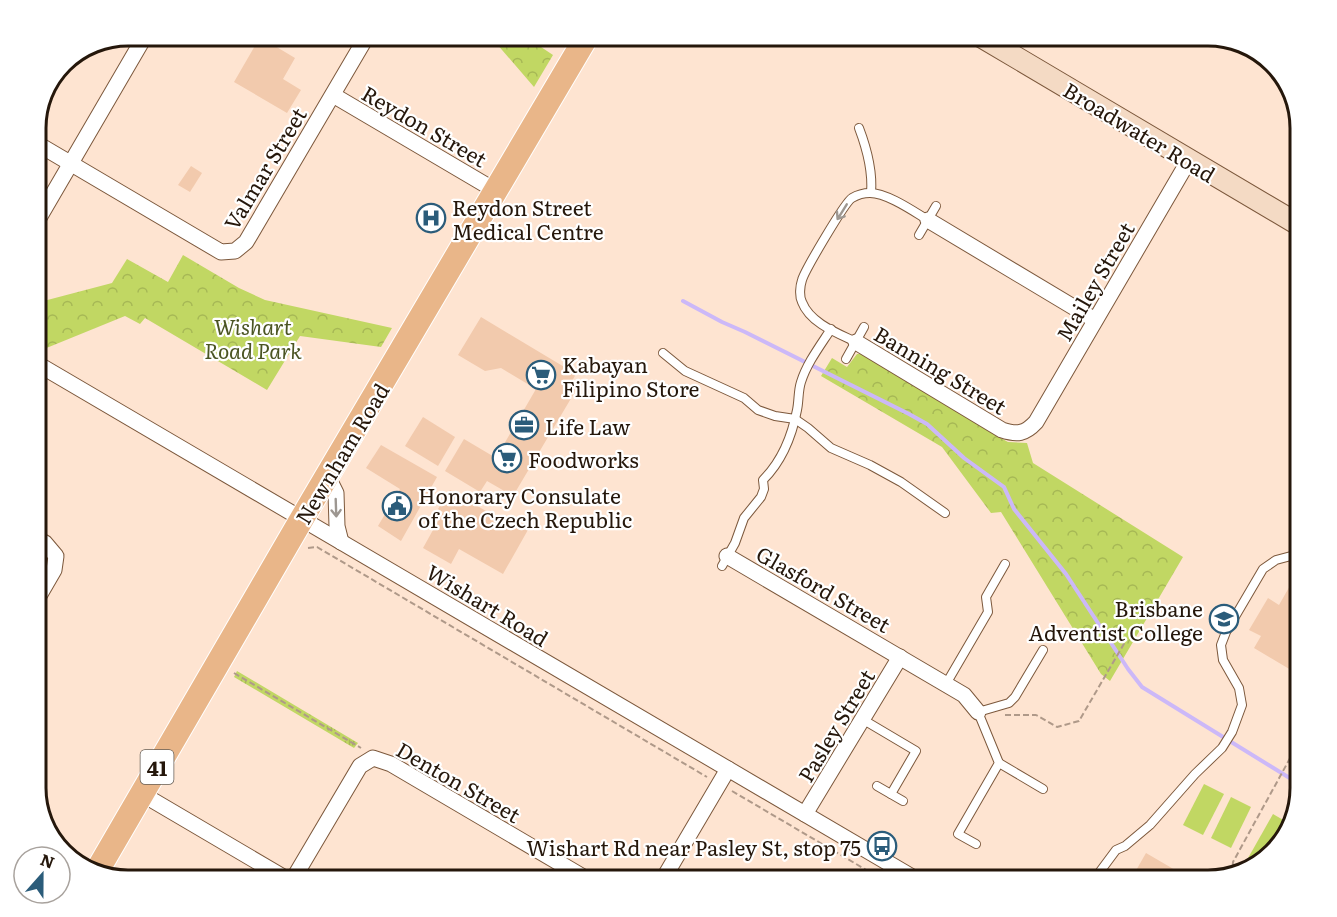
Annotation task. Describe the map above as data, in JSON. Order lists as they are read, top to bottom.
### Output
{
  "streets": {
    "main road": ["Broadwater Road", "Newnham Road", "41"],
    "street": [
      "Reydon Street",
      "Valmar Street",
      "Mailey Street",
      "Banning Street",
      "Glasford Street",
      "Wishart Road",
      "Pasley Street",
      "Denton Street"
    ]
  },
  "crossings": [
    ["Reydon Street", "Valmar Street"],
    ["Reydon Street", "Newnham Road"],
    ["Broadwater Road", "Mailey Street"],
    ["Mailey Street", "Banning Street"],
    ["Newnham Road", "Wishart Road"],
    ["Glasford Street", "Pasley Street"],
    ["Wishart Road", "Pasley Street"]
  ],
  "parks": ["Wishart Road Park"],
  "places": {
    "hospital": ["Reydon Street Medical Centre"],
    "supermarket": ["Kabayan Filipino Store", "Foodworks"],
    "office": ["Life Law"],
    "public building": ["Honorary Consulate of the Czech Republic"],
    "school or university": ["Brisbane Adventist College"],
    "bus stop": ["Wishart Rd near Pasley St, stop 75"]
  },
  "north": "top"
}
